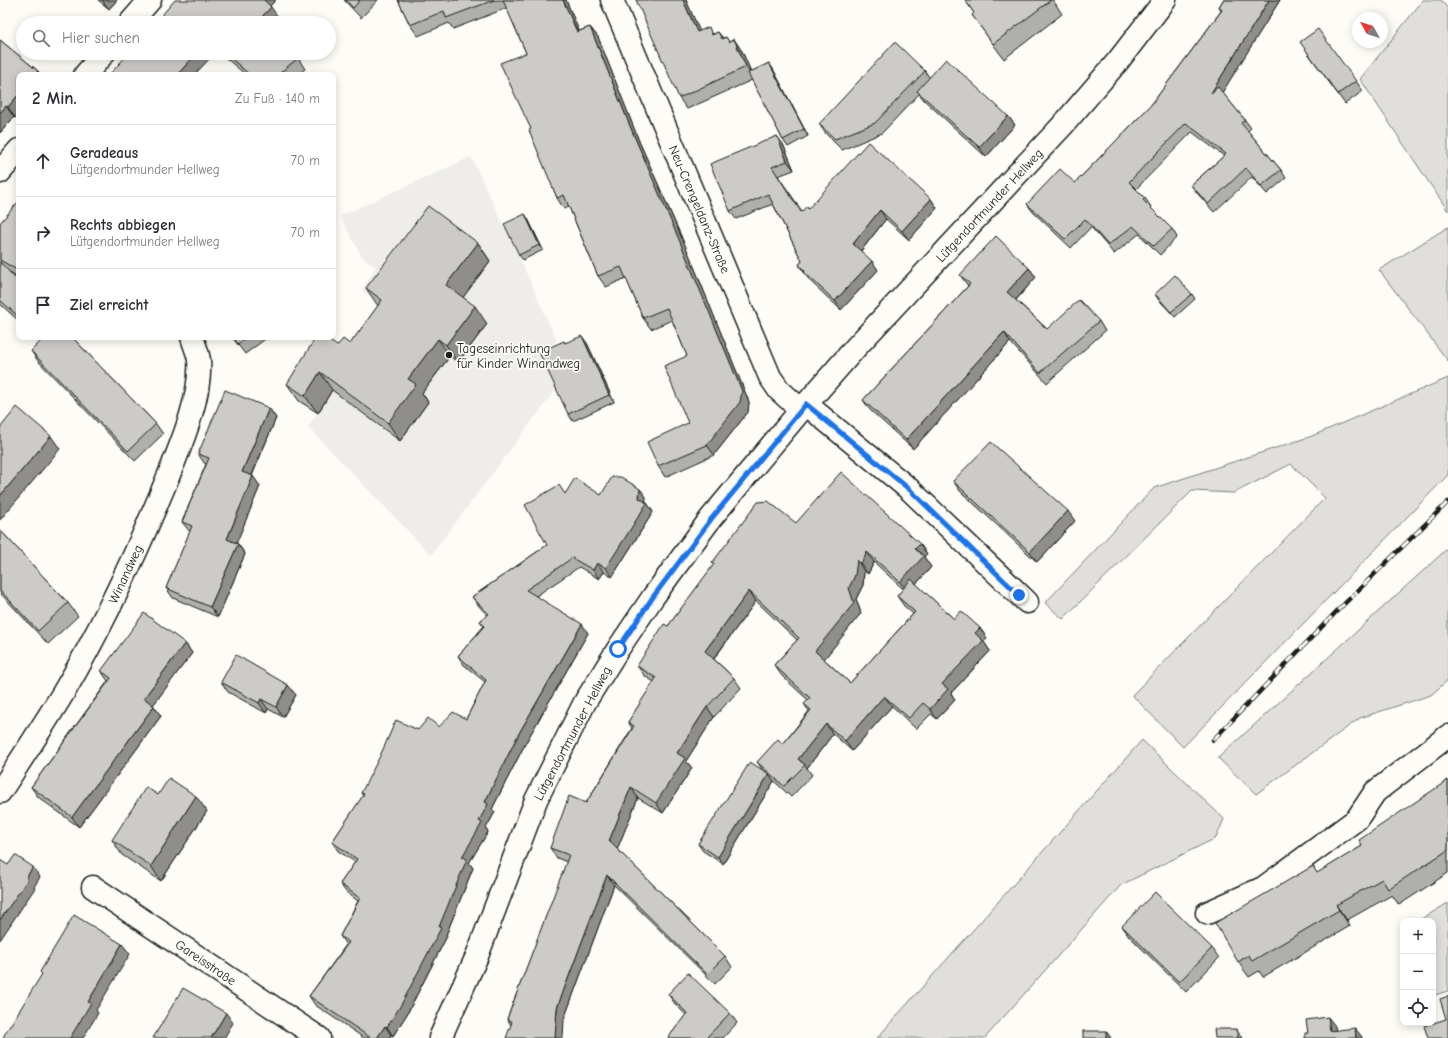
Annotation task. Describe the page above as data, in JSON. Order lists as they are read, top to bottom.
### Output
{
  "streets": {
    "street": [
      "Lütgendortmunder Hellweg",
      "Neu-Crengeldanz-Straße",
      "Winandweg",
      "Gareisstraße"
    ]
  },
  "crossings": [
    ["Lütgendortmunder Hellweg", "Neu-Crengeldanz-Straße"]
  ],
  "places": ["Tageseinrichtung für Kinder Winandweg"],
  "north": "top left",
  "page": {
    "search": "Hier suchen",
    "heading": ["2 Min.", "Zu Fuß · 140 m"],
    "list": [
      ["Geradeaus", "Lütgendortmunder Hellweg", "70 m"],
      ["Rechts abbiegen", "Lütgendortmunder Hellweg", "70 m"],
      "Ziel erreicht"
    ],
    "map_buttons": ["+", "−"]
  }
}
